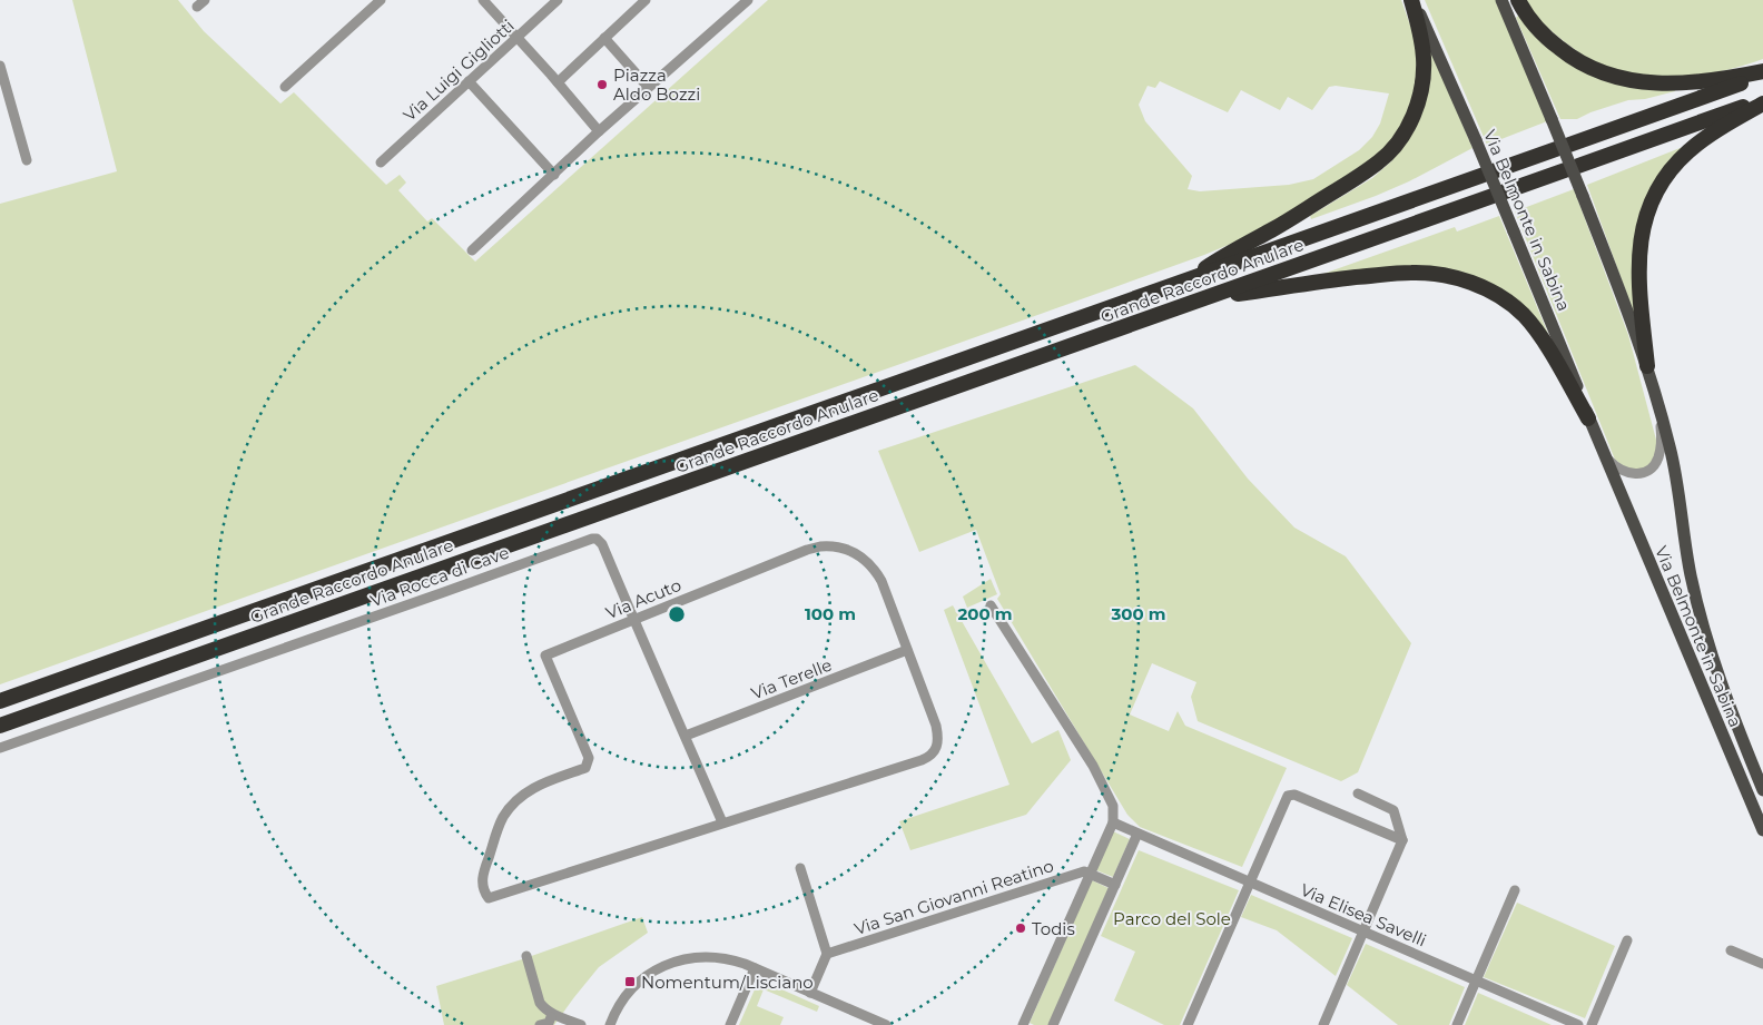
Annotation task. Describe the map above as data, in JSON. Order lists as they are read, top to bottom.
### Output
{
  "streets": {
    "highway": ["Grande Raccordo Anulare"],
    "main road": ["Via Belmonte in Sabina"],
    "street": [
      "Via Luigi Gigliotti",
      "Via Rocca di Cave",
      "Via Acuto",
      "Via Terelle",
      "Via San Giovanni Reatino",
      "Via Elisea Savelli"
    ]
  },
  "crossings": [
    ["Via Rocca di Cave", "Via Acuto"],
    ["Via Rocca di Cave", "Via Terelle"],
    ["Via Acuto", "Via Terelle"]
  ],
  "parks": ["Parco del Sole"],
  "places": {
    "other": ["Piazza Aldo Bozzi", "Todis"],
    "transit": ["Nomentum/Lisciano"]
  },
  "rings": ["100 m", "200 m", "300 m"]
}
